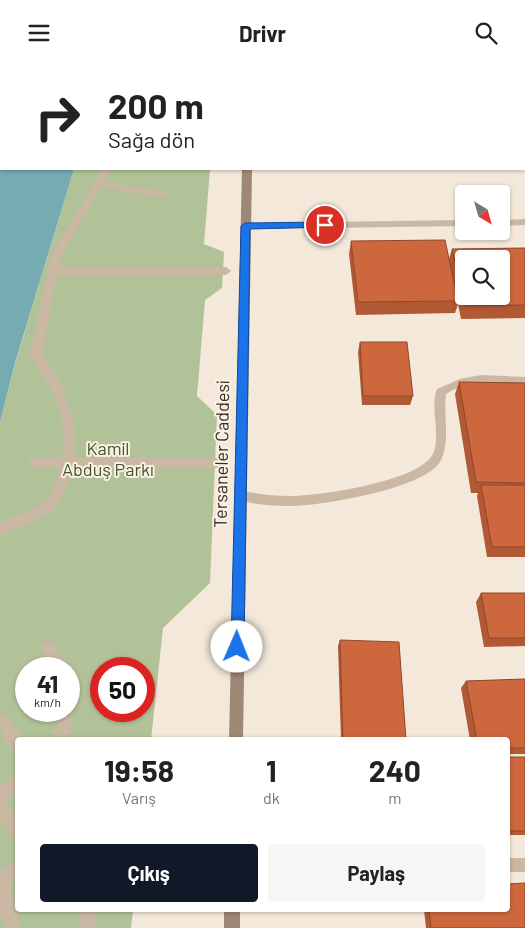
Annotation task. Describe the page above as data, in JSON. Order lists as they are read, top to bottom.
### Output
{
  "streets": {
    "main road": ["Tersaneler Caddesi"]
  },
  "parks": ["Kamil Abduş Parkı"],
  "north": "bottom right",
  "page": {
    "header": "Drivr",
    "turn": ["200 m", "Sağa dön"],
    "speed": "41 km/h",
    "limit": "50",
    "eta": [
      "19:58",
      "Varış",
      "1",
      "dk",
      "240",
      "m"
    ],
    "buttons": ["Çıkış", "Paylaş"]
  }
}
